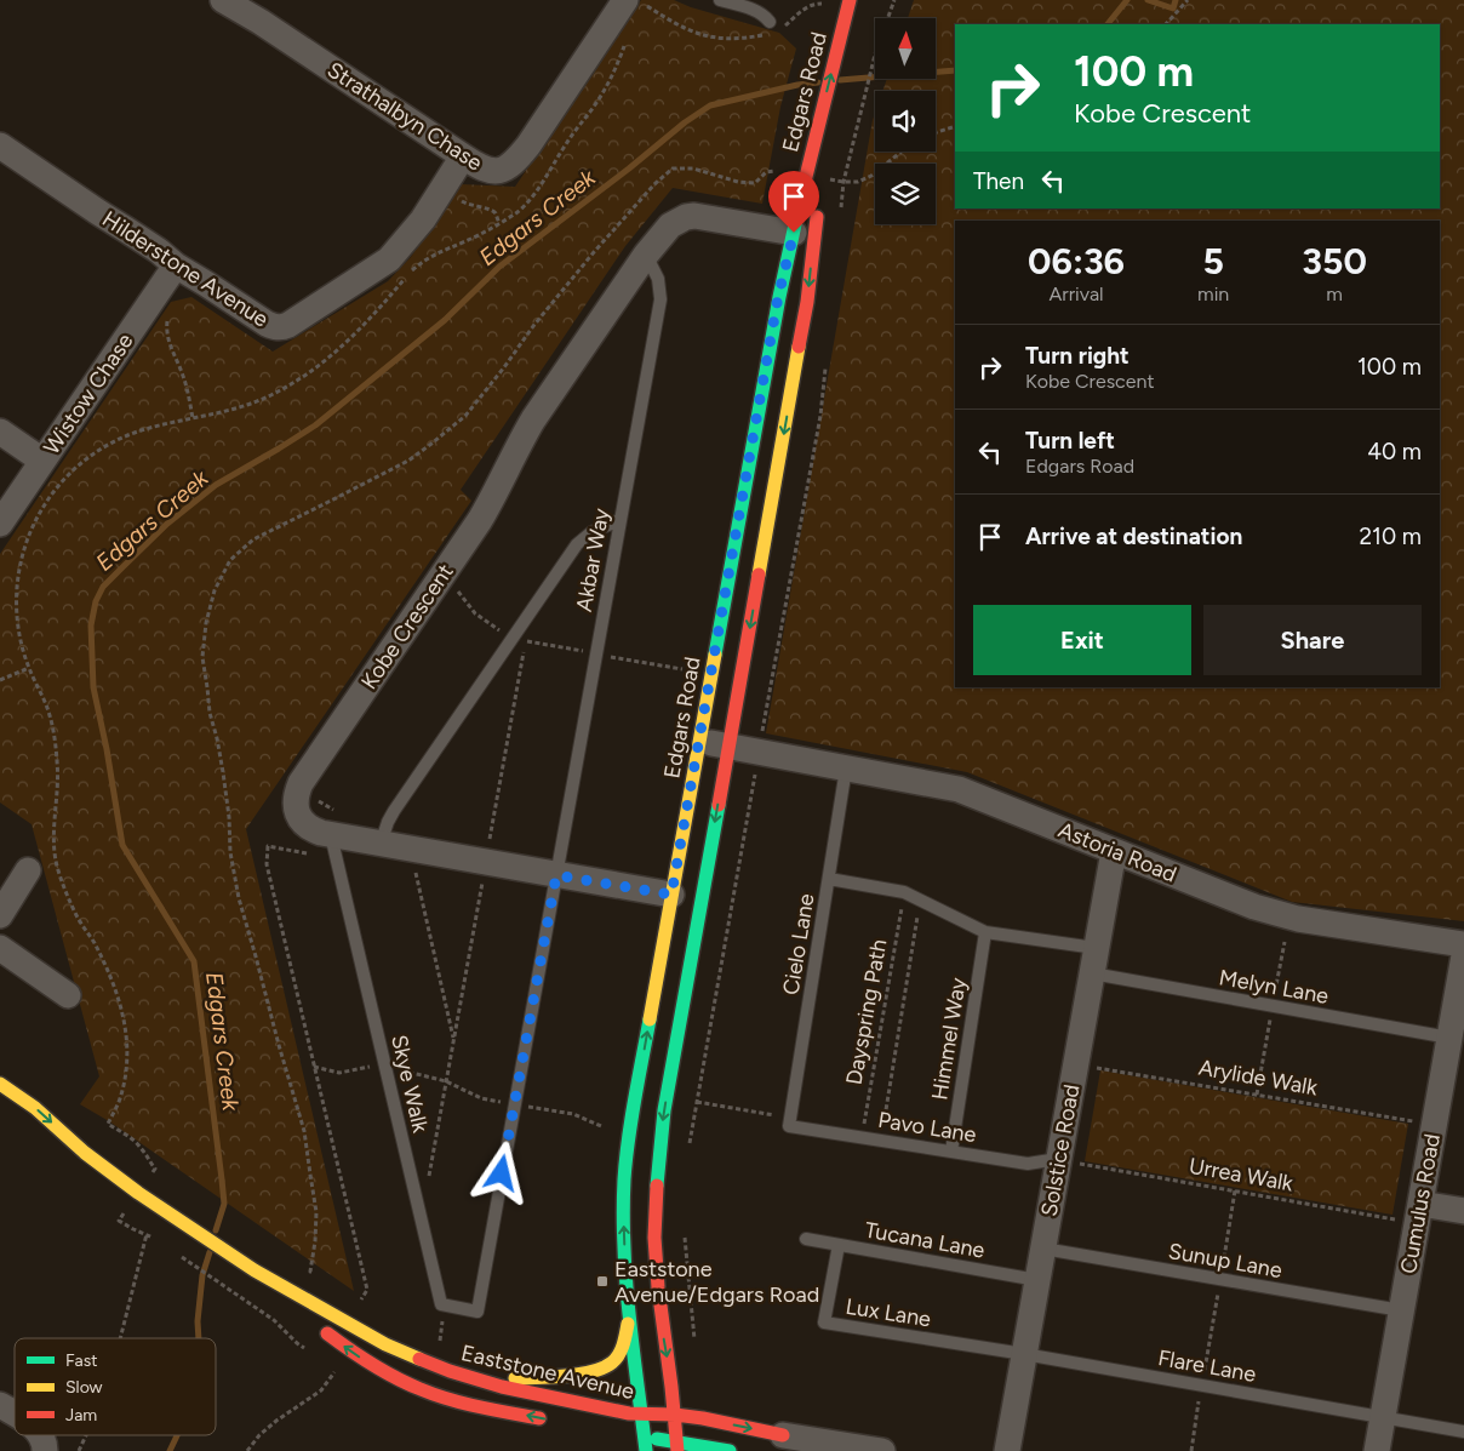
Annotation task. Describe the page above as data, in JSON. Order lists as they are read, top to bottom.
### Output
{
  "streets": {
    "main road": ["Edgars Road", "Eaststone Avenue"],
    "street": [
      "Strathalbyn Chase",
      "Hilderstone Avenue",
      "Wistow Chase",
      "Kobe Crescent",
      "Astoria Road",
      "Solstice Road",
      "Cumulus Road"
    ],
    "lane": [
      "Akbar Way",
      "Cielo Lane",
      "Melyn Lane",
      "Himmel Way",
      "Skye Walk",
      "Pavo Lane",
      "Tucana Lane",
      "Sunup Lane",
      "Lux Lane",
      "Flare Lane"
    ],
    "path": ["Dayspring Path", "Arylide Walk", "Urrea Walk"]
  },
  "crossings": [
    ["Edgars Road", "Kobe Crescent"],
    ["Edgars Road", "Astoria Road"],
    ["Edgars Road", "Eaststone Avenue"],
    ["Strathalbyn Chase", "Hilderstone Avenue"],
    ["Hilderstone Avenue", "Wistow Chase"],
    ["Akbar Way", "Kobe Crescent"],
    ["Akbar Way", "Skye Walk"],
    ["Kobe Crescent", "Skye Walk"],
    ["Astoria Road", "Cielo Lane"],
    ["Astoria Road", "Solstice Road"],
    ["Cielo Lane", "Pavo Lane"],
    ["Melyn Lane", "Solstice Road"],
    ["Melyn Lane", "Cumulus Road"],
    ["Dayspring Path", "Pavo Lane"],
    ["Himmel Way", "Pavo Lane"],
    ["Arylide Walk", "Solstice Road"],
    ["Arylide Walk", "Cumulus Road"],
    ["Pavo Lane", "Solstice Road"],
    ["Pavo Lane", "Urrea Walk"],
    ["Solstice Road", "Urrea Walk"],
    ["Solstice Road", "Tucana Lane"],
    ["Solstice Road", "Sunup Lane"],
    ["Solstice Road", "Lux Lane"],
    ["Solstice Road", "Flare Lane"],
    ["Urrea Walk", "Cumulus Road"],
    ["Cumulus Road", "Sunup Lane"],
    ["Cumulus Road", "Flare Lane"],
    ["Tucana Lane", "Lux Lane"],
    ["Lux Lane", "Flare Lane"]
  ],
  "water": ["Edgars Creek"],
  "places": {
    "transit": ["Eaststone Avenue/Edgars Road"]
  },
  "legend": ["Fast", "Slow", "Jam"],
  "north": "top",
  "page": {
    "turn": ["100 m", "Kobe Crescent"],
    "then": "Then",
    "eta": [
      "06:36",
      "Arrival",
      "5",
      "min",
      "350",
      "m"
    ],
    "list": [
      {
        "name": "Turn right",
        "note": "Kobe Crescent",
        "value": "100 m"
      },
      {
        "name": "Turn left",
        "note": "Edgars Road",
        "value": "40 m"
      },
      {
        "name": "Arrive at destination",
        "value": "210 m"
      }
    ],
    "buttons": ["Exit", "Share"]
  }
}
